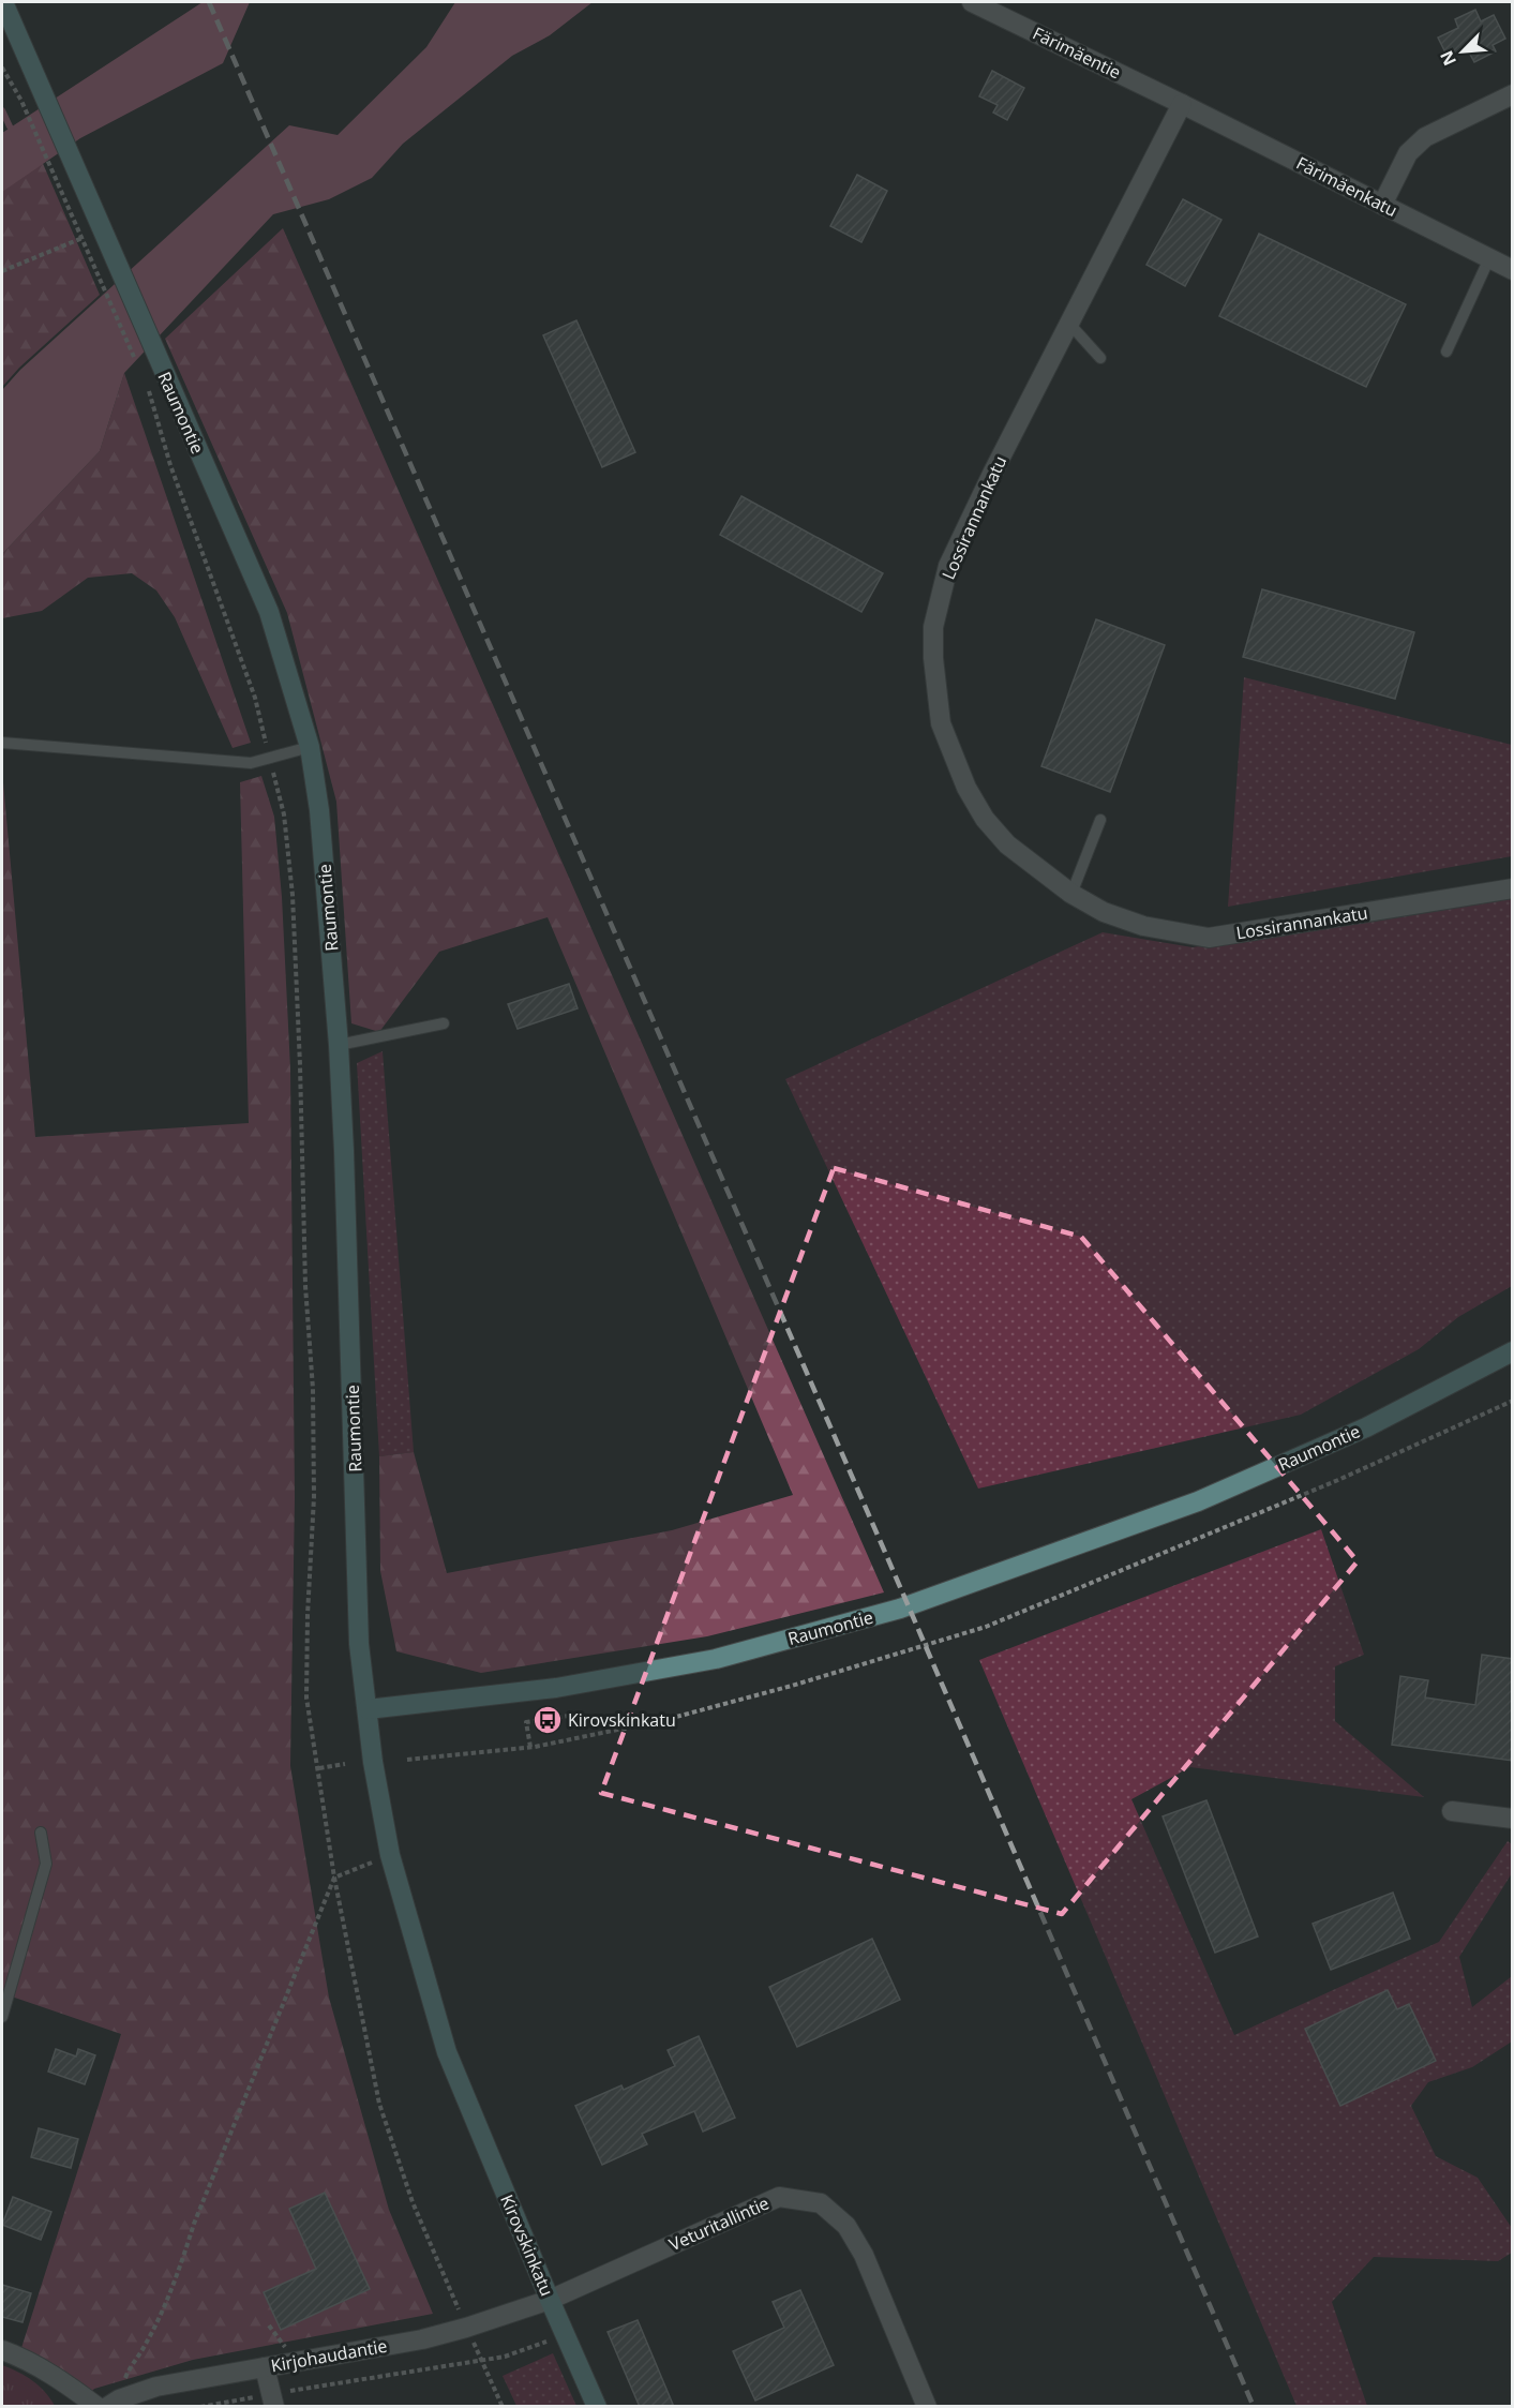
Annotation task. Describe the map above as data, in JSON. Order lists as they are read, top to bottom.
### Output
{
  "streets": {
    "street": [
      "Färimäentie",
      "Färimäenkatu",
      "Raumontie",
      "Lossirannankatu",
      "Veturitallintie",
      "Kirovskinkatu",
      "Kirjohaudantie"
    ]
  },
  "crossings": [
    ["Färimäentie", "Färimäenkatu"],
    ["Färimäentie", "Lossirannankatu"],
    ["Färimäenkatu", "Lossirannankatu"],
    ["Raumontie", "Kirovskinkatu"],
    ["Veturitallintie", "Kirovskinkatu"],
    ["Veturitallintie", "Kirjohaudantie"],
    ["Kirovskinkatu", "Kirjohaudantie"]
  ],
  "places": {
    "bus stop": ["Kirovskinkatu"]
  },
  "north": "bottom left"
}
